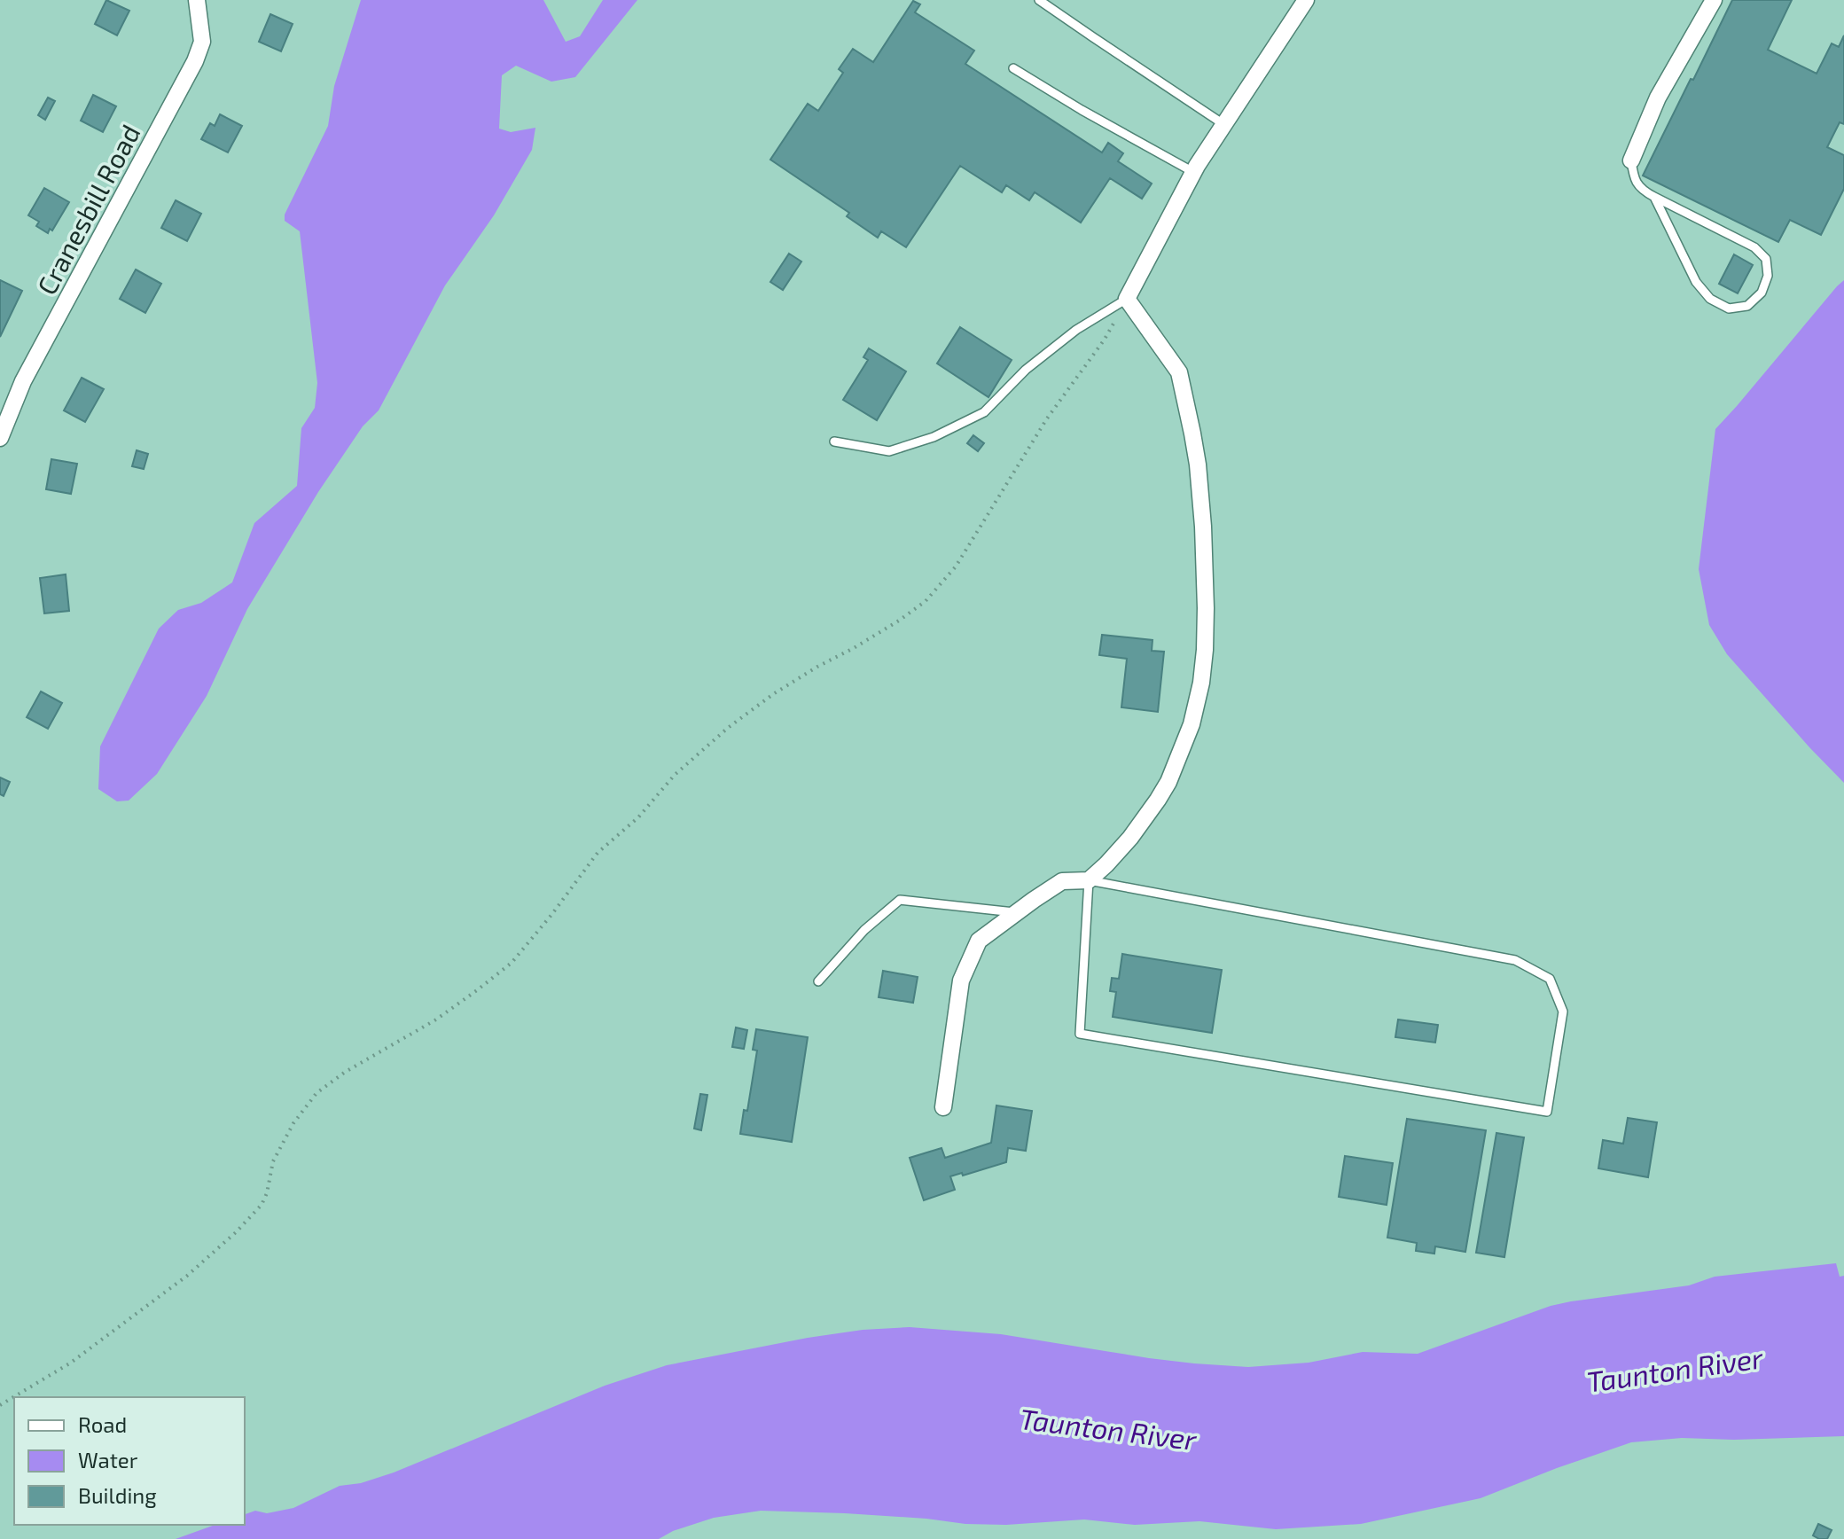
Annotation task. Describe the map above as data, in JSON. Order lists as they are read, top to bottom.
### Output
{
  "streets": {
    "street": ["Cranesbill Road"]
  },
  "water": ["Taunton River"],
  "legend": ["Road", "Water", "Building"]
}
